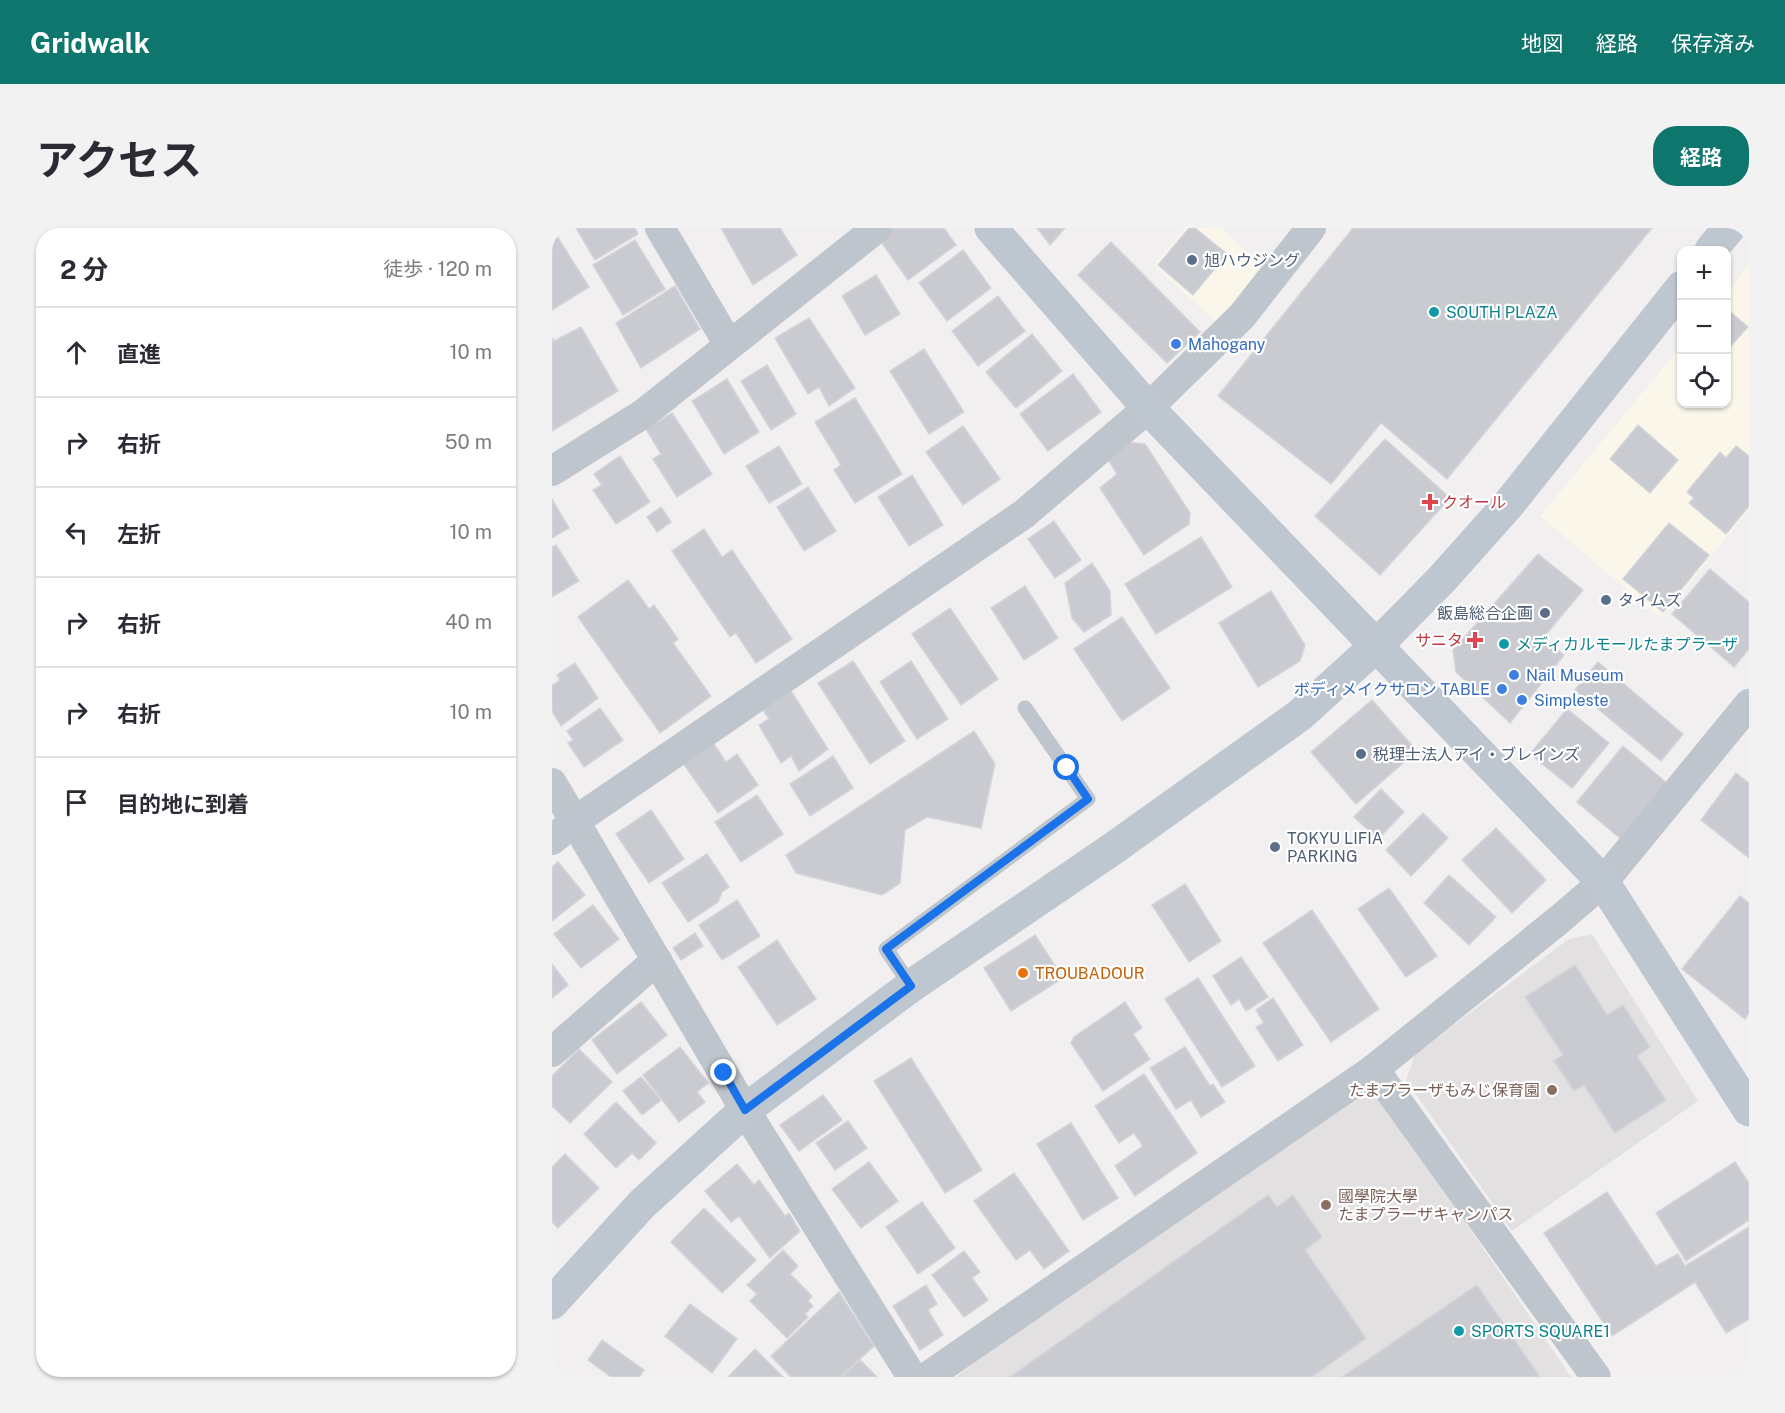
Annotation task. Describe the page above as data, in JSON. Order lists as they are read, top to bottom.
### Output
{
  "places": {
    "other": [
      "旭ハウジング",
      "SOUTH PLAZA",
      "Mahogany",
      "タイムズ",
      "飯島総合企画",
      "メディカルモールたまプラーザ",
      "Nail Museum",
      "ボディメイクサロン TABLE",
      "Simpleste",
      "税理士法人アイ・ブレインズ",
      "TOKYU LIFIA PARKING",
      "TROUBADOUR",
      "たまプラーザもみじ保育園",
      "國學院大學 たまプラーザキャンパス",
      "SPORTS SQUARE1"
    ],
    "health": ["クオール", "サニタ"]
  },
  "page": {
    "header": "Gridwalk",
    "nav": ["地図", "経路", "保存済み"],
    "title": "アクセス",
    "buttons": "経路",
    "heading": ["2 分", "徒歩 · 120 m"],
    "map_buttons": ["+", "−"],
    "list": [
      ["直進", "10 m"],
      ["右折", "50 m"],
      ["左折", "10 m"],
      ["右折", "40 m"],
      ["右折", "10 m"],
      "目的地に到着"
    ]
  }
}
